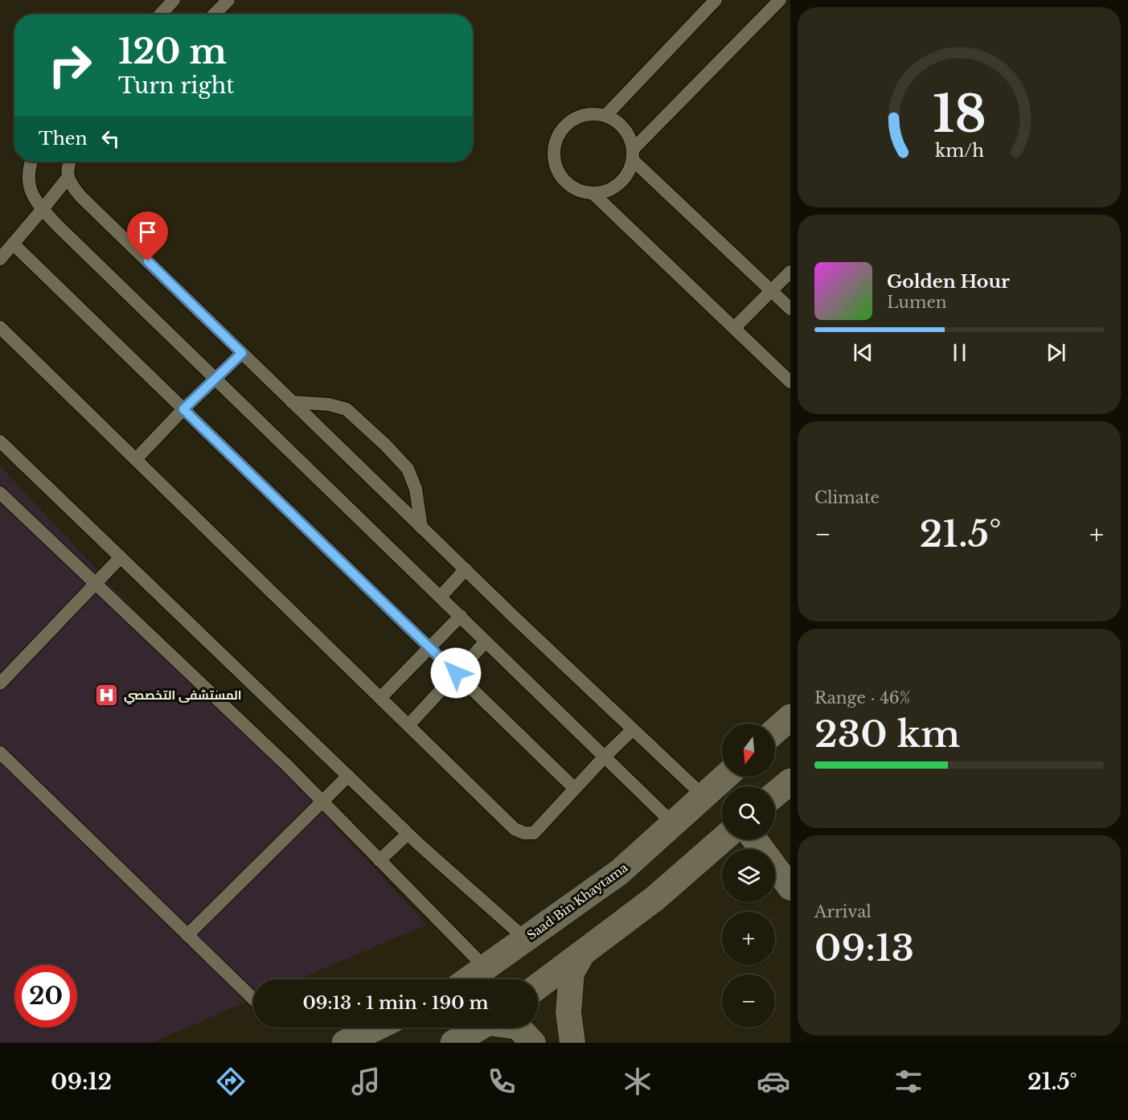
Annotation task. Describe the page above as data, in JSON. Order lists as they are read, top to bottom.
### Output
{
  "streets": {
    "main road": ["Saad Bin Khaytama"]
  },
  "places": {
    "hospital": ["المستشفى التخصصي"]
  },
  "north": "bottom",
  "page": {
    "turn": ["120 m", "Turn right"],
    "then": "Then",
    "song": ["Golden Hour", "Lumen"],
    "tile": [
      "Climate",
      ["Range · 46%", "230 km"],
      ["Arrival", "09:13"]
    ],
    "heat": ["−", "21.5°", "+"],
    "map_buttons": ["+", "−"],
    "limit": "20",
    "trip": "09:13 · 1 min · 190 m",
    "tabs": ["09:12", "21.5°"],
    "gauge": ["18", "km/h"]
  }
}
